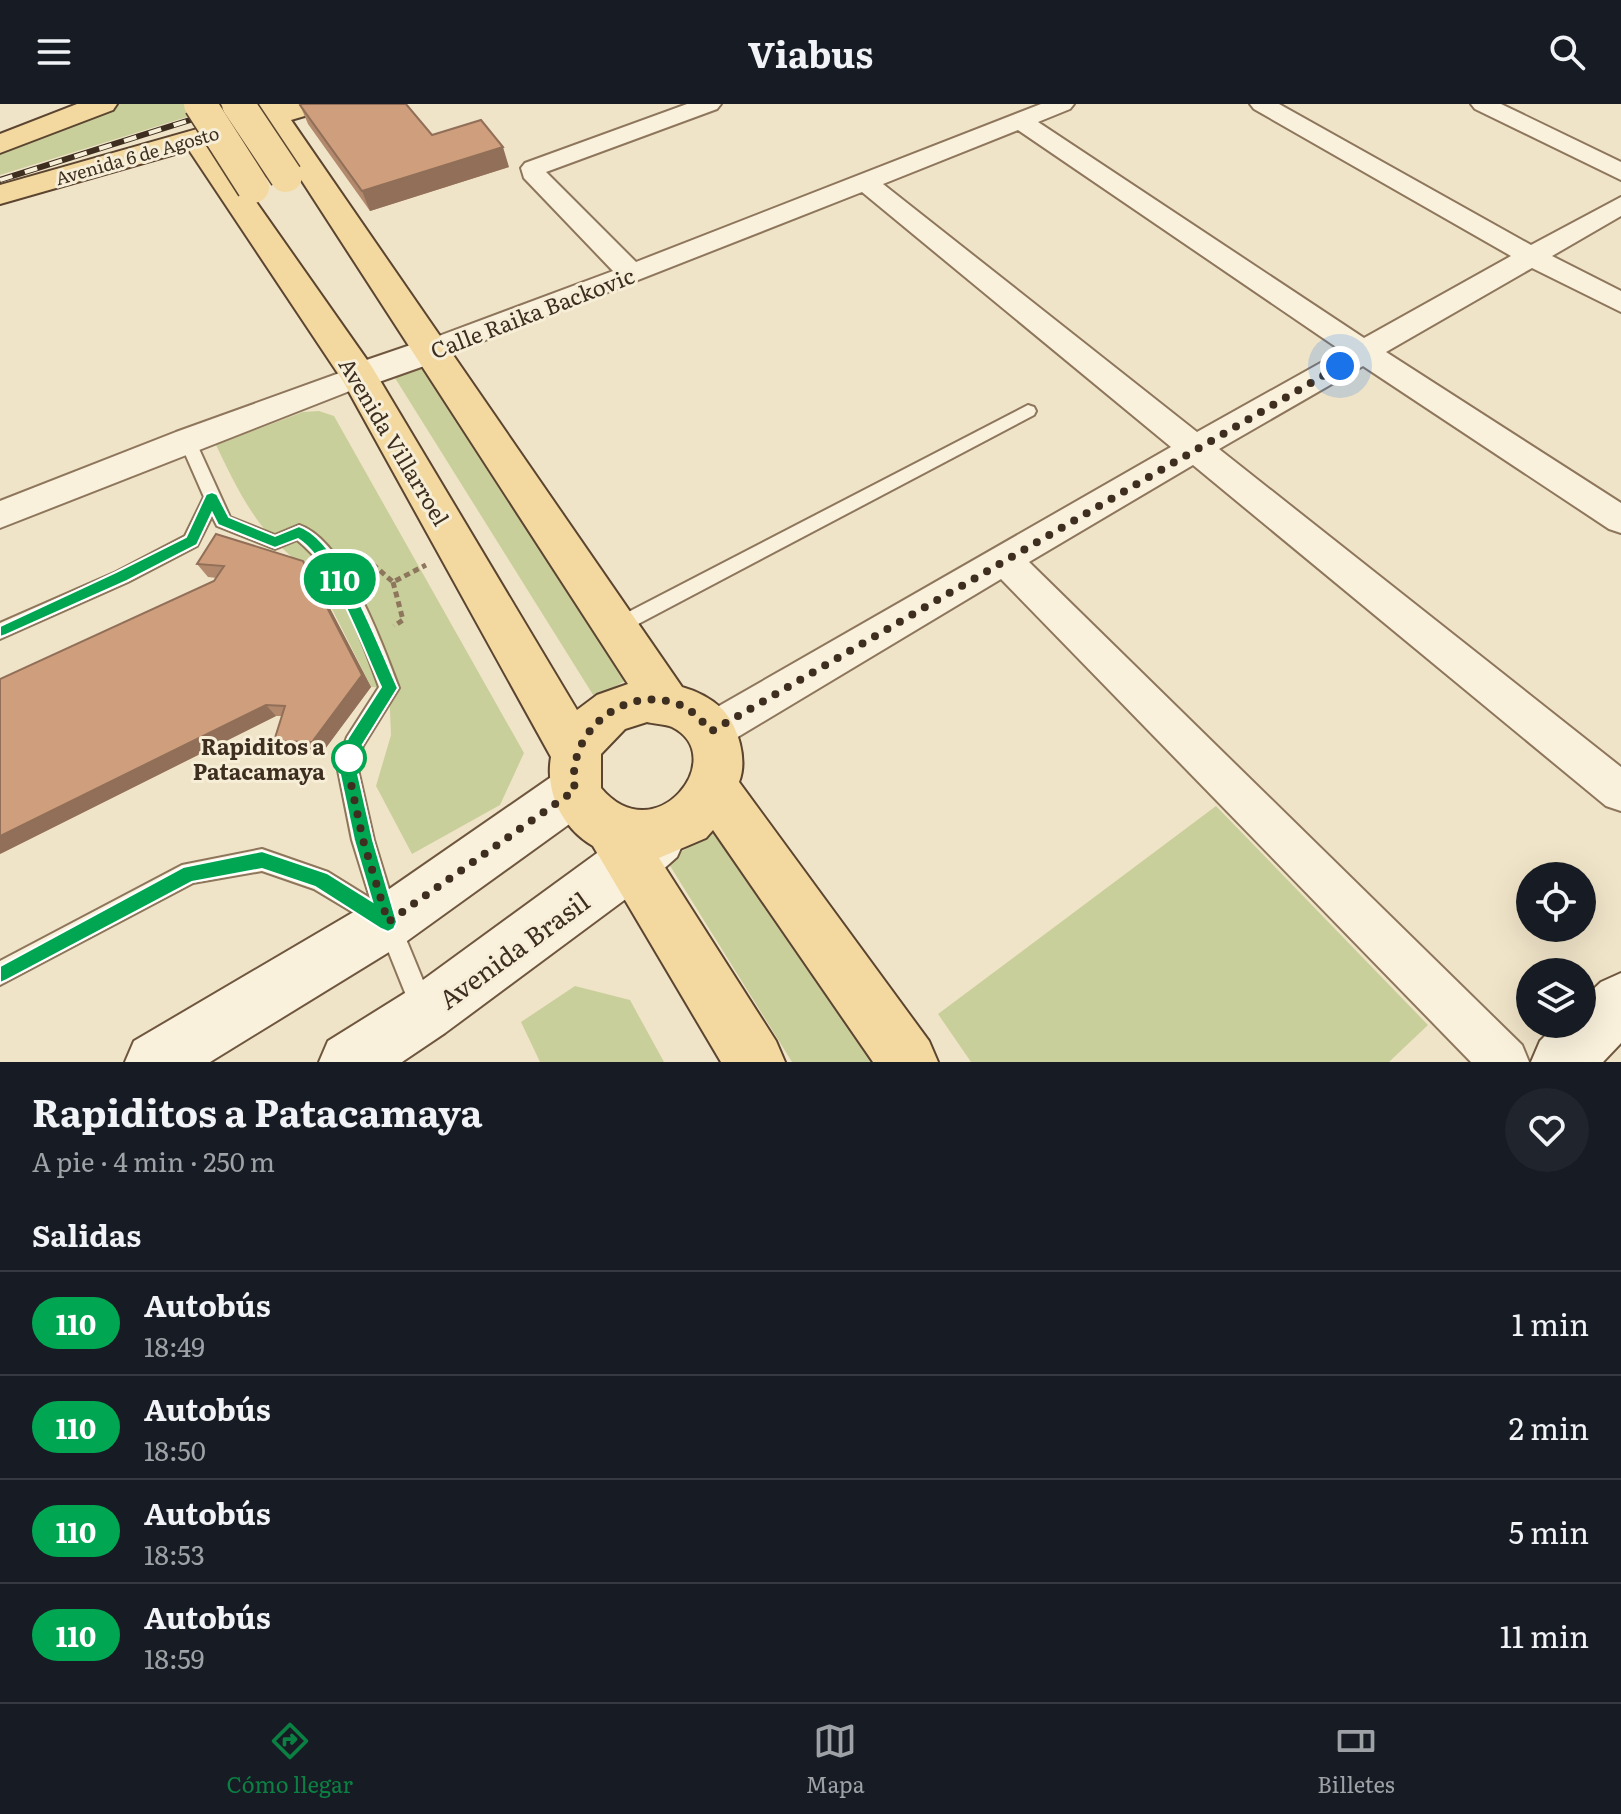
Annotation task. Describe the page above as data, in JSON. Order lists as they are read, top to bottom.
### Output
{
  "streets": {
    "main road": [
      "Avenida 6 de Agosto",
      "Calle Raika Backovic",
      "Avenida Villarroel",
      "Avenida Brasil"
    ]
  },
  "crossings": [
    ["Avenida 6 de Agosto", "Avenida Villarroel"],
    ["Calle Raika Backovic", "Avenida Villarroel"],
    ["Avenida Villarroel", "Avenida Brasil"]
  ],
  "places": ["Rapiditos a Patacamaya"],
  "lines": ["bus line 110"],
  "page": {
    "header": "Viabus",
    "on_map": "110",
    "heading": [
      ["Rapiditos a Patacamaya", "A pie · 4 min · 250 m"],
      "Salidas"
    ],
    "list": [
      {
        "mark": "110",
        "name": "Autobús",
        "note": "18:49",
        "value": "1 min"
      },
      {
        "mark": "110",
        "name": "Autobús",
        "note": "18:50",
        "value": "2 min"
      },
      {
        "mark": "110",
        "name": "Autobús",
        "note": "18:53",
        "value": "5 min"
      },
      {
        "mark": "110",
        "name": "Autobús",
        "note": "18:59",
        "value": "11 min"
      }
    ],
    "tabs": ["Cómo llegar", "Mapa", "Billetes"]
  }
}
